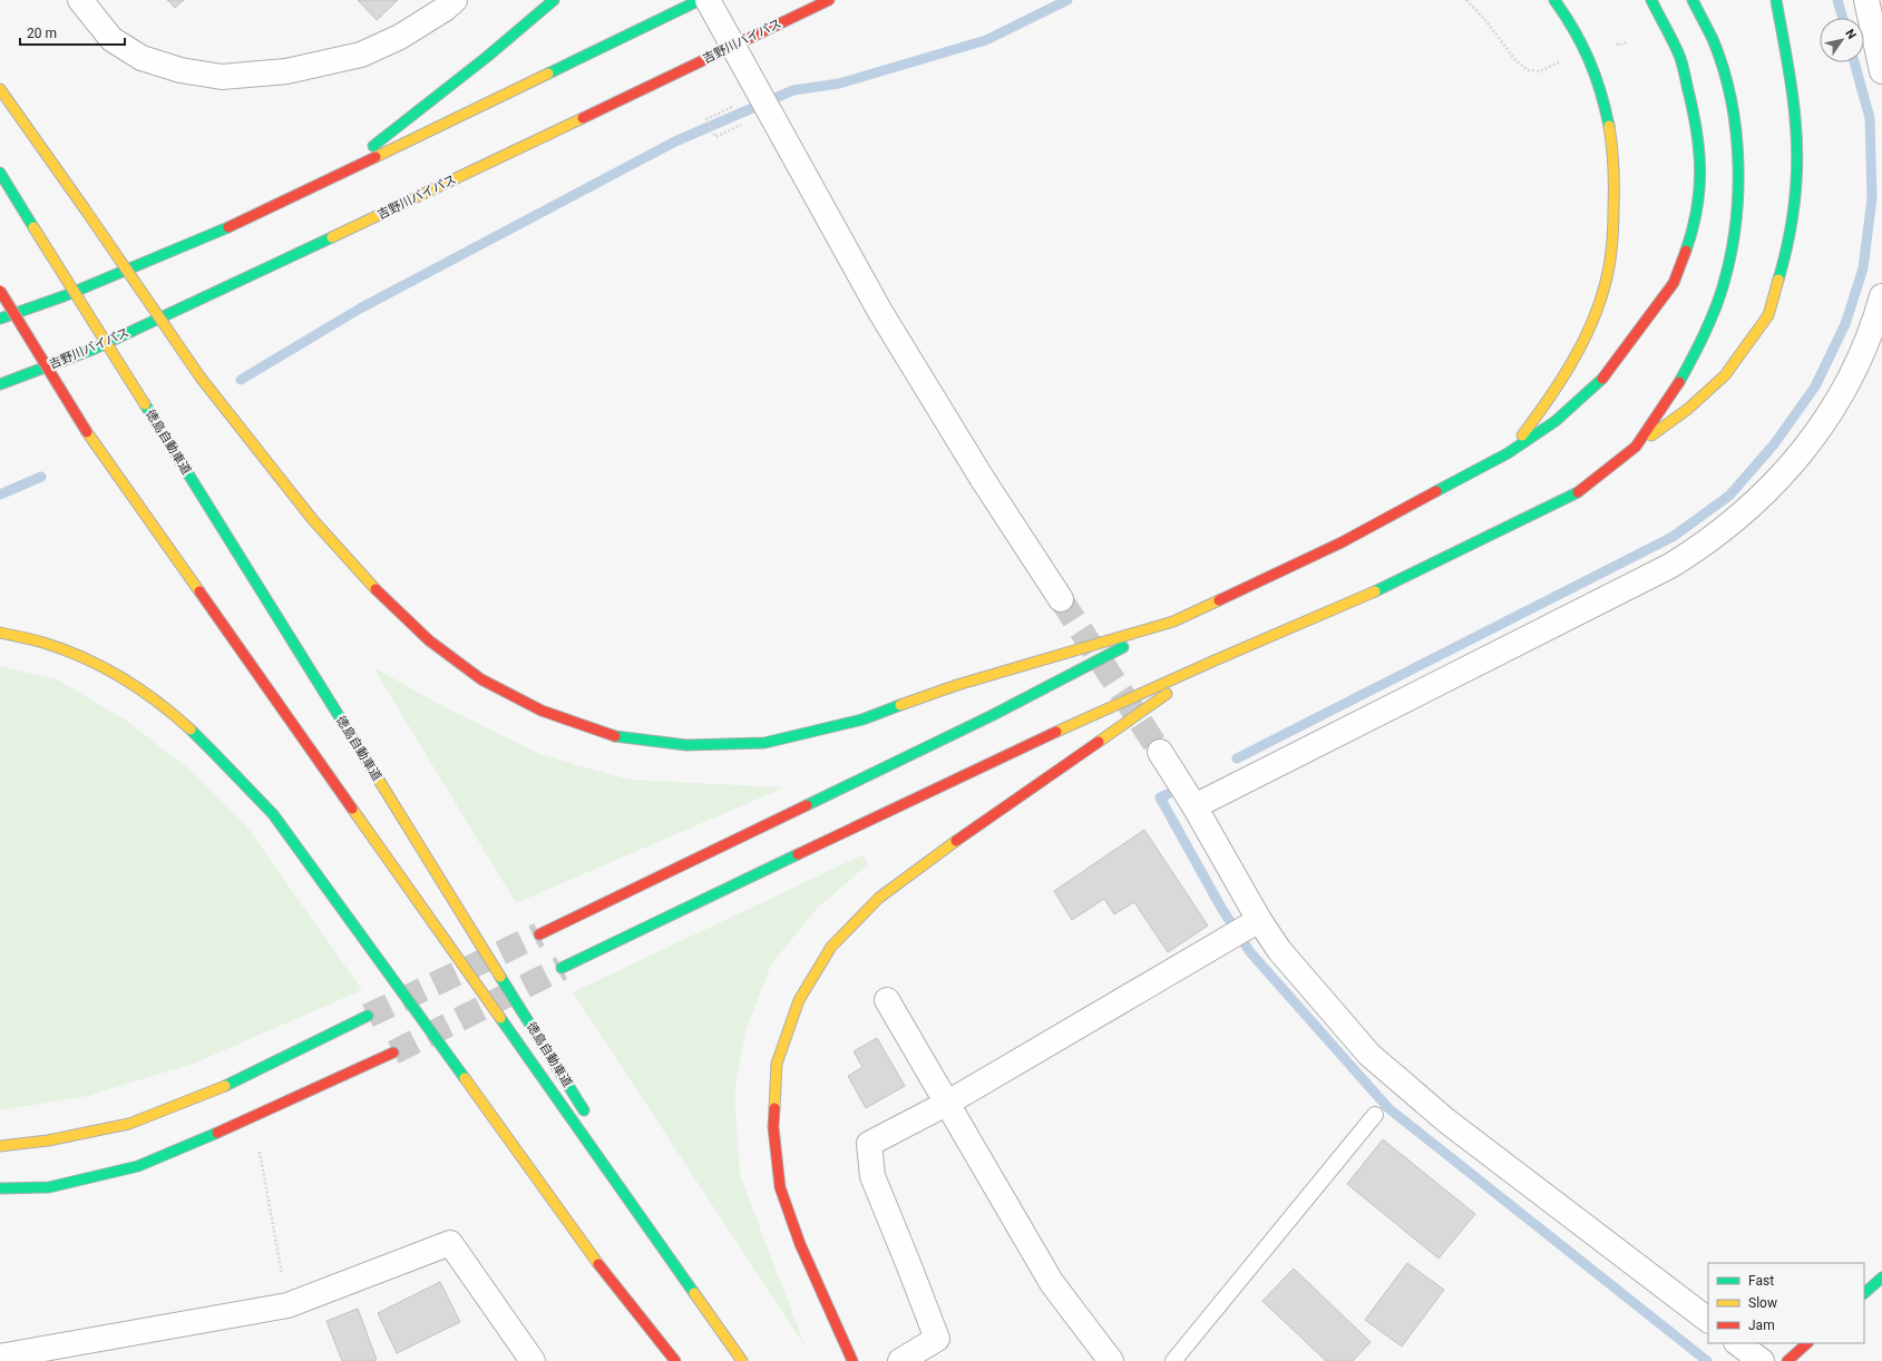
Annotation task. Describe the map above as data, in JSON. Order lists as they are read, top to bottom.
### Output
{
  "streets": {
    "main road": ["吉野川バイパス", "徳島自動車道"]
  },
  "legend": ["Fast", "Slow", "Jam"],
  "scale_bar": "20 m",
  "north": "top right"
}
